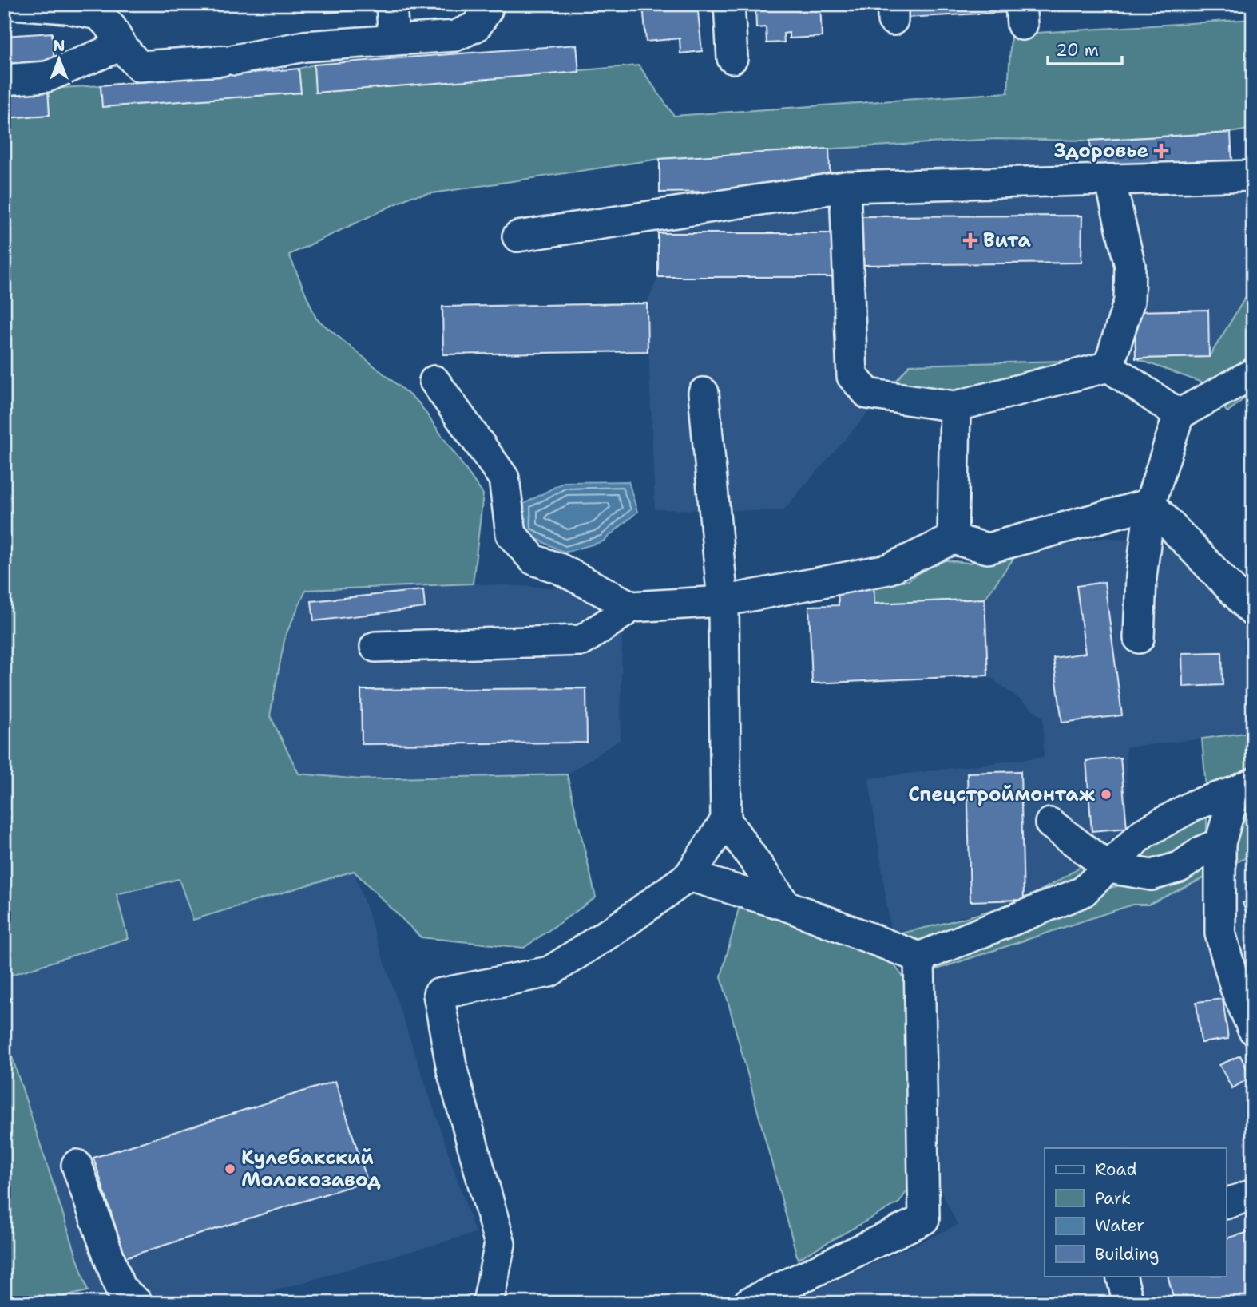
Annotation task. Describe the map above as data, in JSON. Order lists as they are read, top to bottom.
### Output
{
  "places": {
    "health": ["Здоровье", "Вита"],
    "other": ["Спецстроймонтаж", "Кулебакский Молокозавод"]
  },
  "legend": [
    "Road",
    "Park",
    "Water",
    "Building"
  ],
  "scale_bar": "20 m",
  "north": "top"
}
